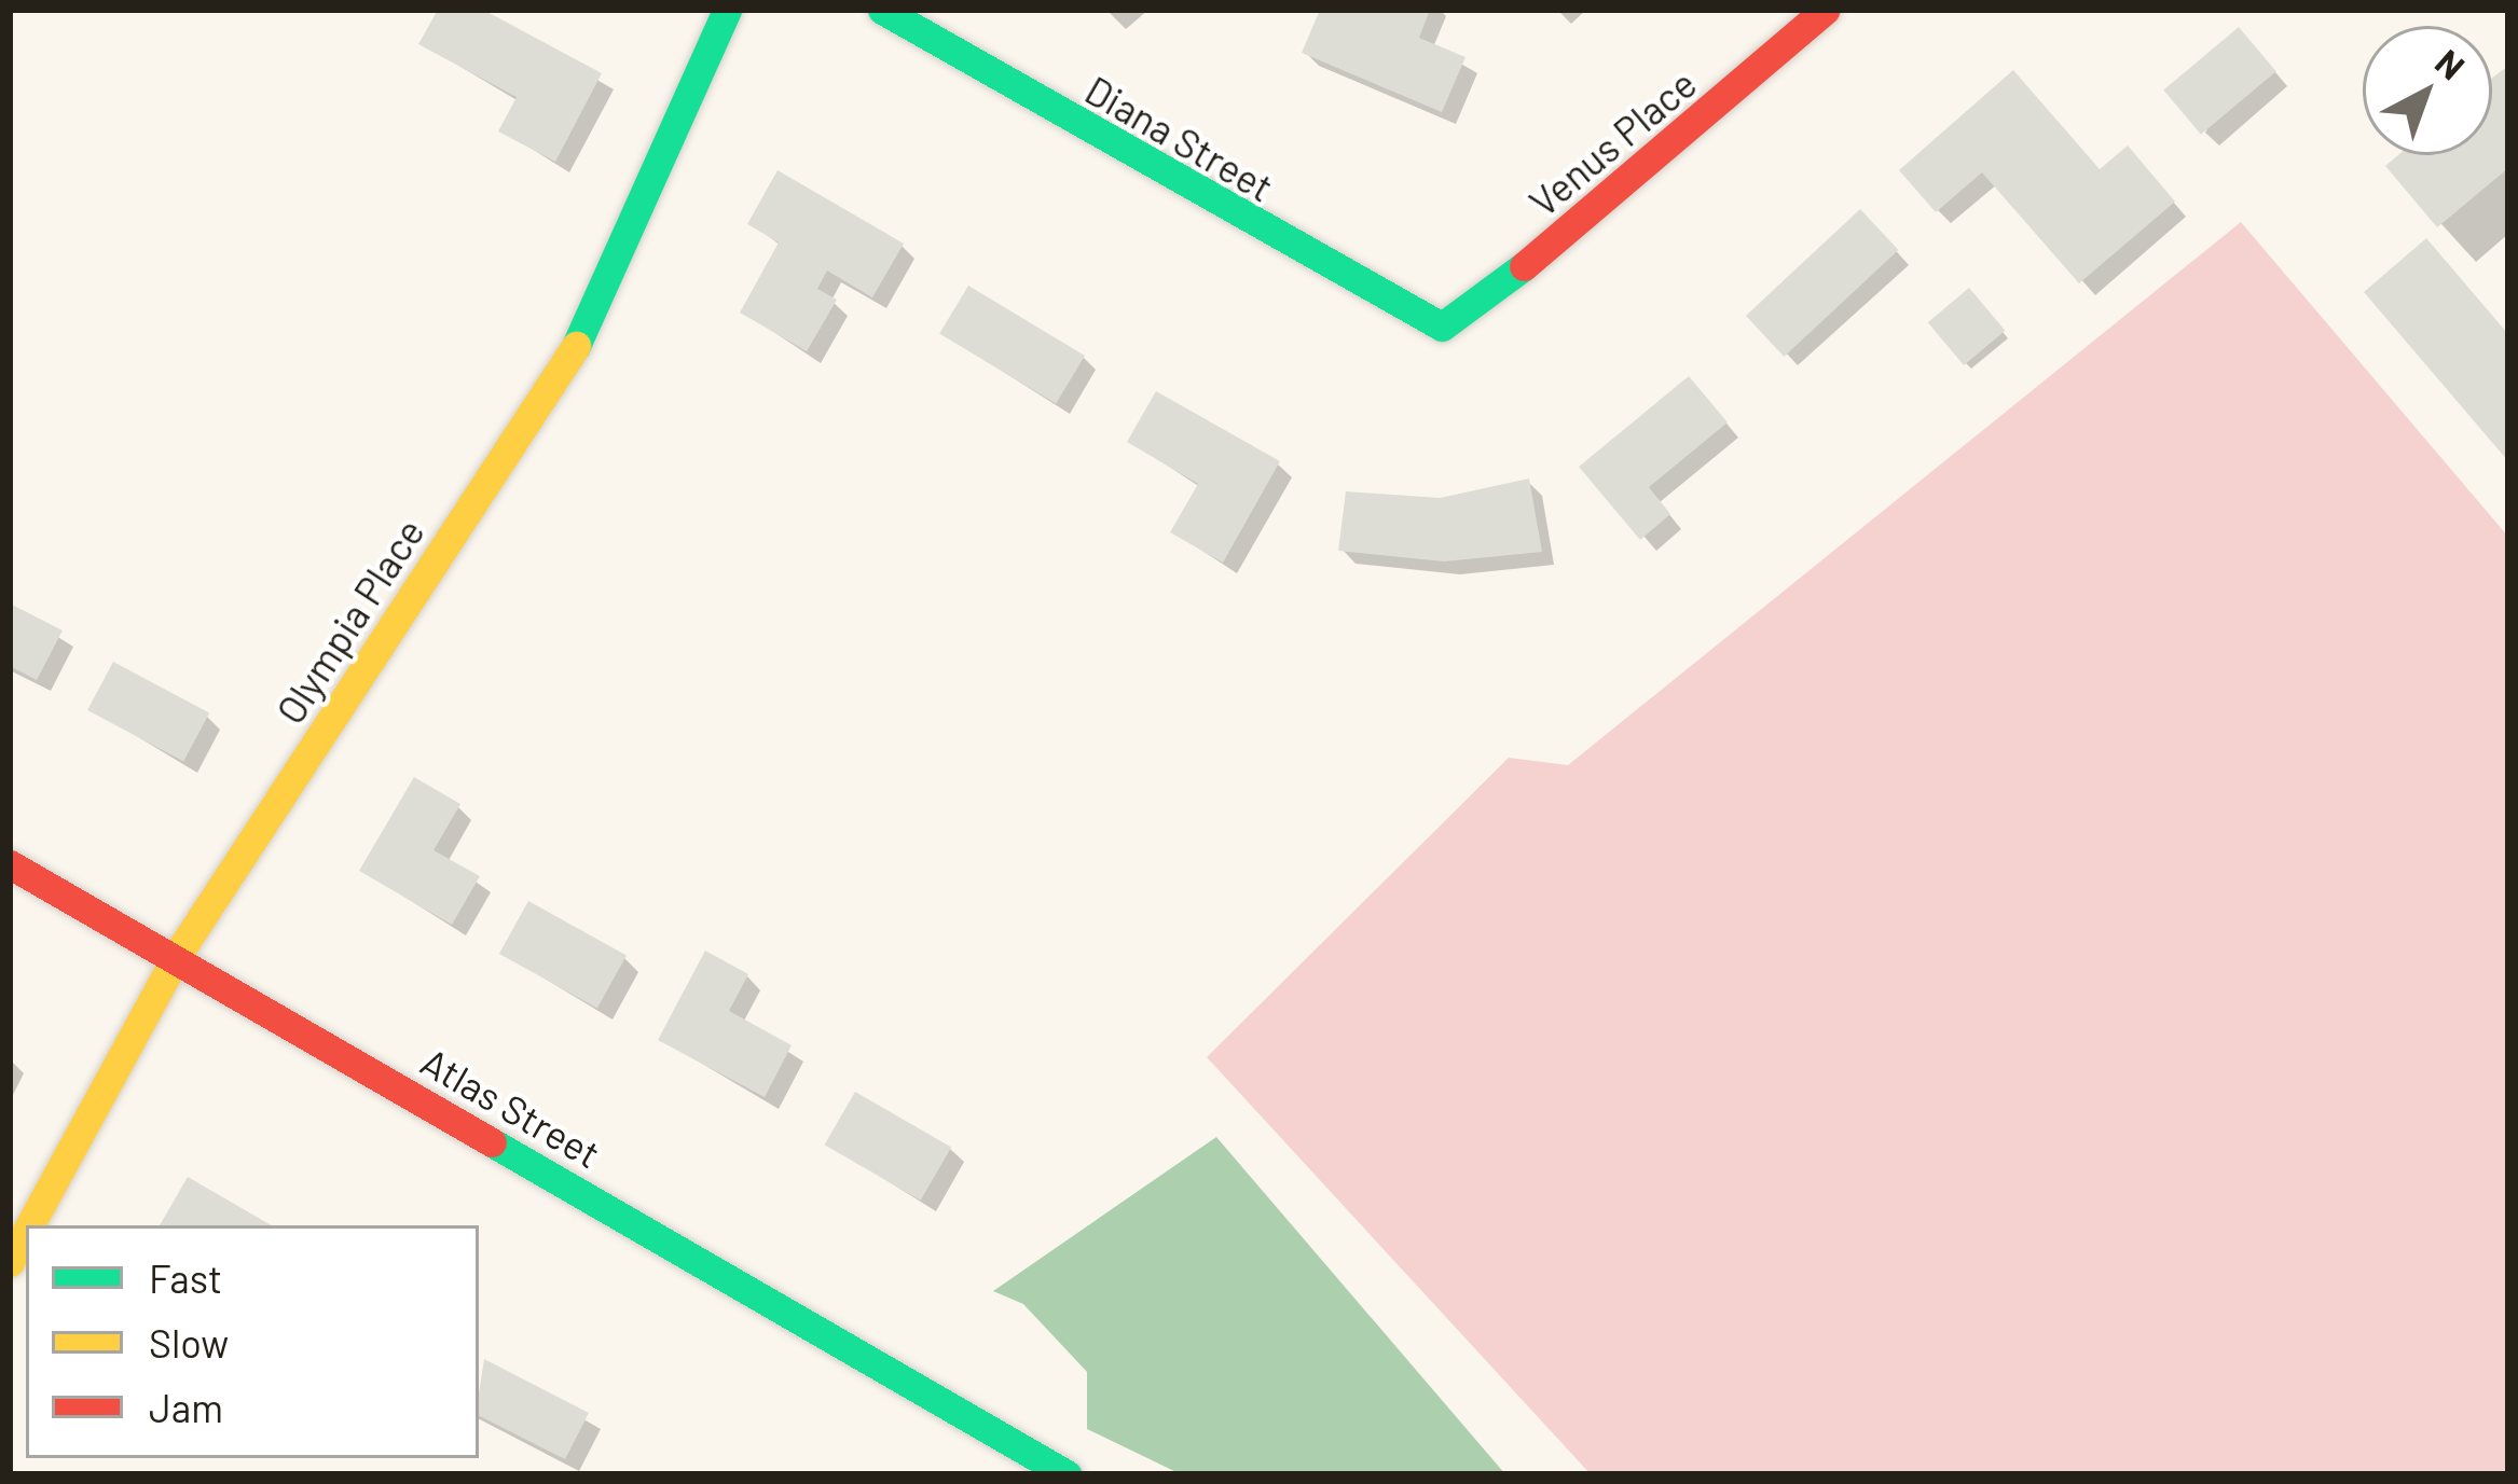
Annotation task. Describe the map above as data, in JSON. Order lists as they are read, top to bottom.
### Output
{
  "streets": {
    "street": [
      "Diana Street",
      "Venus Place",
      "Olympia Place",
      "Atlas Street"
    ]
  },
  "crossings": [
    ["Diana Street", "Venus Place"],
    ["Olympia Place", "Atlas Street"]
  ],
  "legend": ["Fast", "Slow", "Jam"],
  "north": "top right"
}
